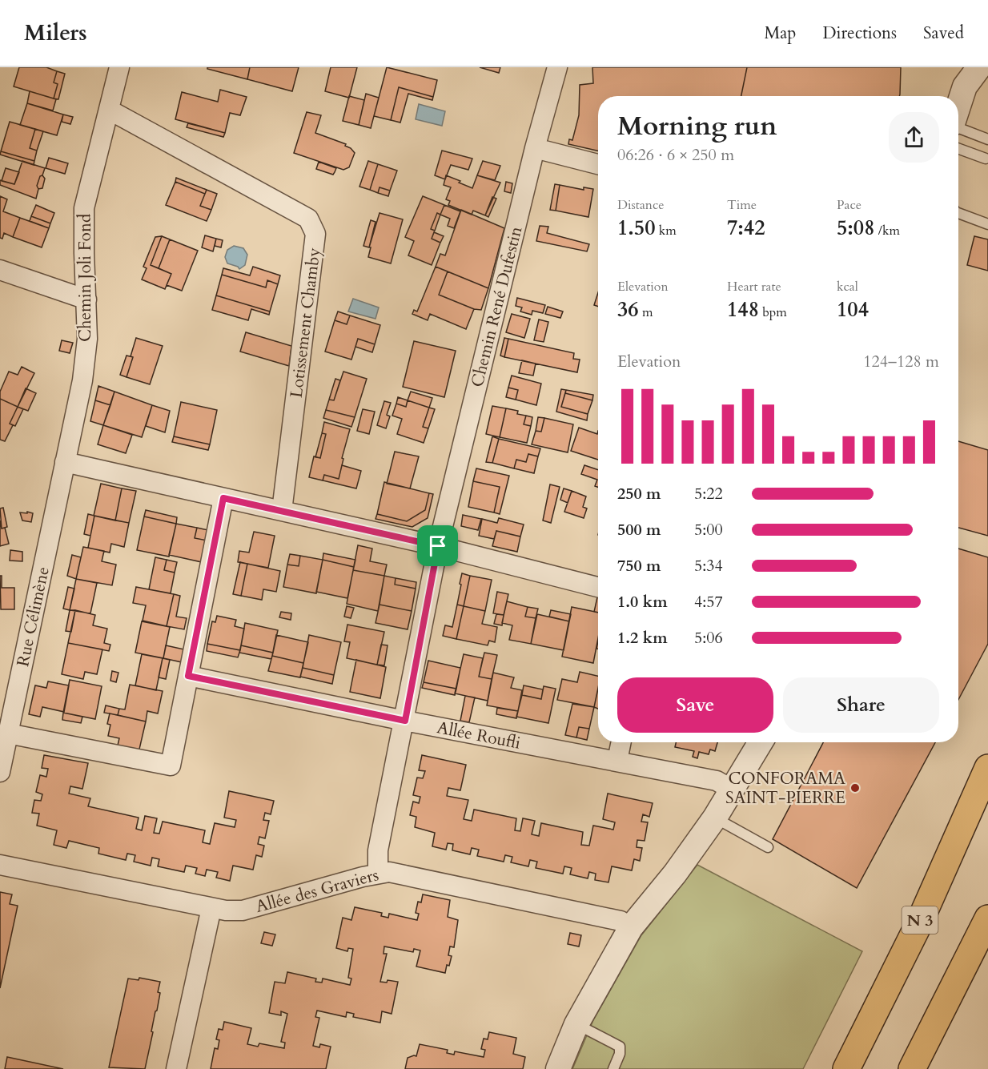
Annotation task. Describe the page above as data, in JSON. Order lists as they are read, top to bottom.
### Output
{
  "streets": {
    "highway": ["N 3"],
    "street": [
      "Chemin Joli Fond",
      "Chemin René Dufestin",
      "Lotissement Chamby",
      "Rue Célimène",
      "Allée Roufli",
      "Allée des Graviers"
    ]
  },
  "crossings": [
    ["Chemin Joli Fond", "Lotissement Chamby"],
    ["Chemin Joli Fond", "Rue Célimène"],
    ["Chemin René Dufestin", "Allée Roufli"],
    ["Chemin René Dufestin", "Allée des Graviers"]
  ],
  "places": ["CONFORAMA SAINT-PIERRE"],
  "page": {
    "header": "Milers",
    "nav": ["Map", "Directions", "Saved"],
    "heading": ["Morning run", "06:26 · 6 × 250 m"],
    "stats": [
      ["Distance", "1.50 km"],
      ["Time", "7:42"],
      ["Pace", "5:08 /km"],
      ["Elevation", "36 m"],
      ["Heart rate", "148 bpm"],
      ["kcal", "104"]
    ],
    "chart": ["Elevation", "124–128 m"],
    "list": [
      {
        "name": "250 m",
        "note": "5:22"
      },
      {
        "name": "500 m",
        "note": "5:00"
      },
      {
        "name": "750 m",
        "note": "5:34"
      },
      {
        "name": "1.0 km",
        "note": "4:57"
      },
      {
        "name": "1.2 km",
        "note": "5:06"
      }
    ],
    "buttons": ["Save", "Share"]
  }
}
